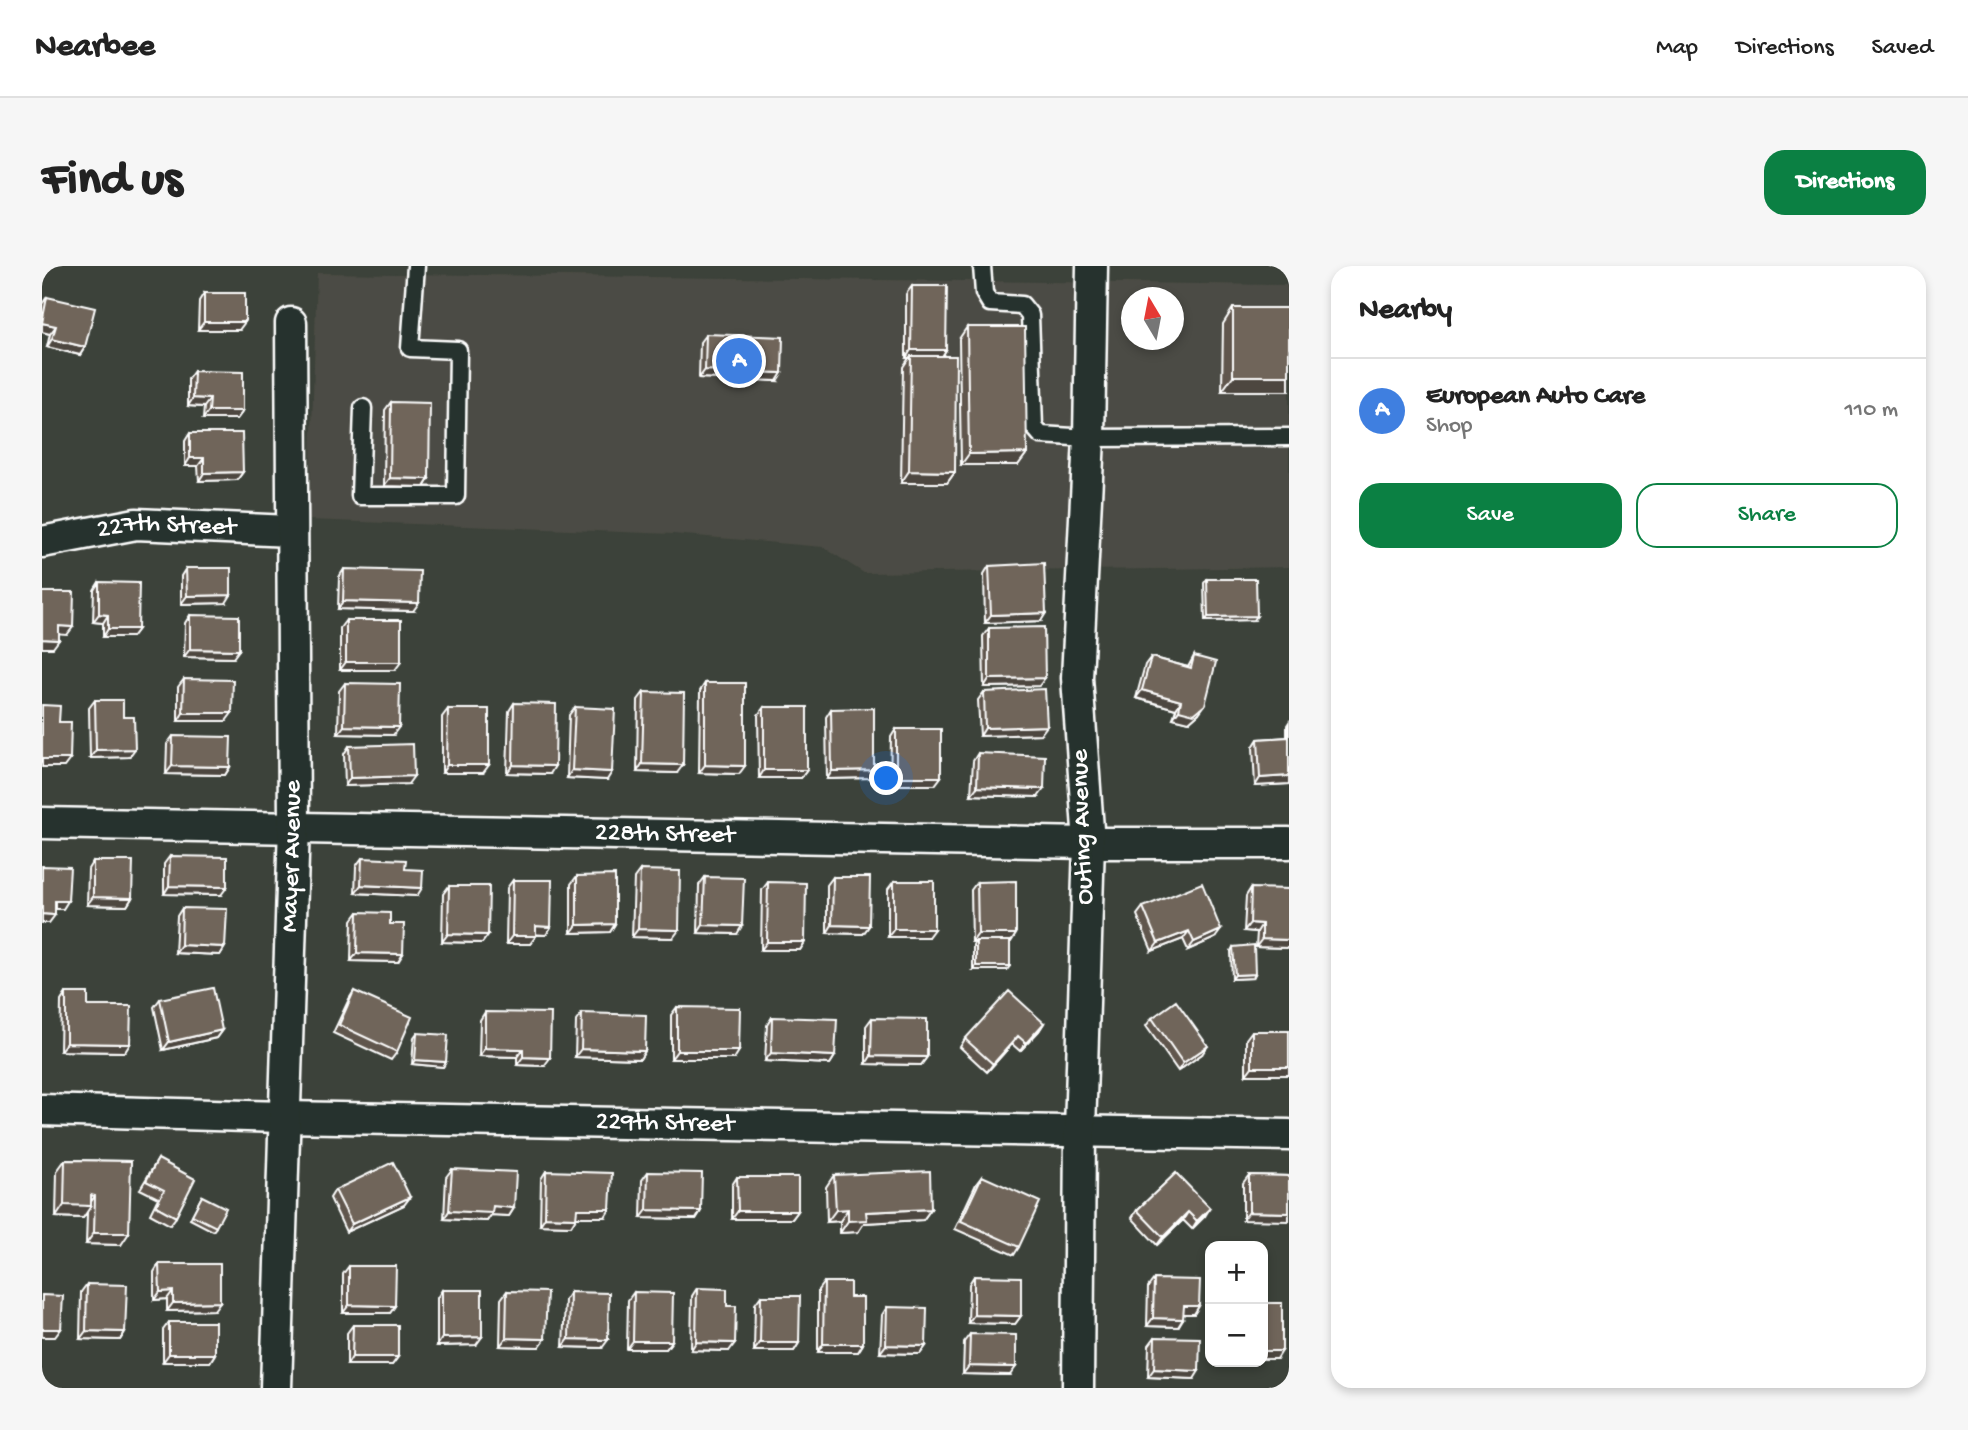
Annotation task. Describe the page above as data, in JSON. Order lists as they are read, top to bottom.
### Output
{
  "streets": {
    "street": [
      "227th Street",
      "Outing Avenue",
      "228th Street",
      "Mayer Avenue",
      "229th Street"
    ]
  },
  "crossings": [
    ["227th Street", "Mayer Avenue"],
    ["Outing Avenue", "228th Street"],
    ["Outing Avenue", "229th Street"],
    ["228th Street", "Mayer Avenue"],
    ["Mayer Avenue", "229th Street"]
  ],
  "north": "top",
  "page": {
    "header": "Nearbee",
    "nav": ["Map", "Directions", "Saved"],
    "buttons": [
      "Directions",
      ["Save", "Share"]
    ],
    "title": "Find us",
    "heading": "Nearby",
    "pins": "A",
    "list": [
      {
        "mark": "A",
        "name": "European Auto Care",
        "note": "Shop",
        "value": "110 m"
      }
    ],
    "map_buttons": ["+", "−"]
  }
}
